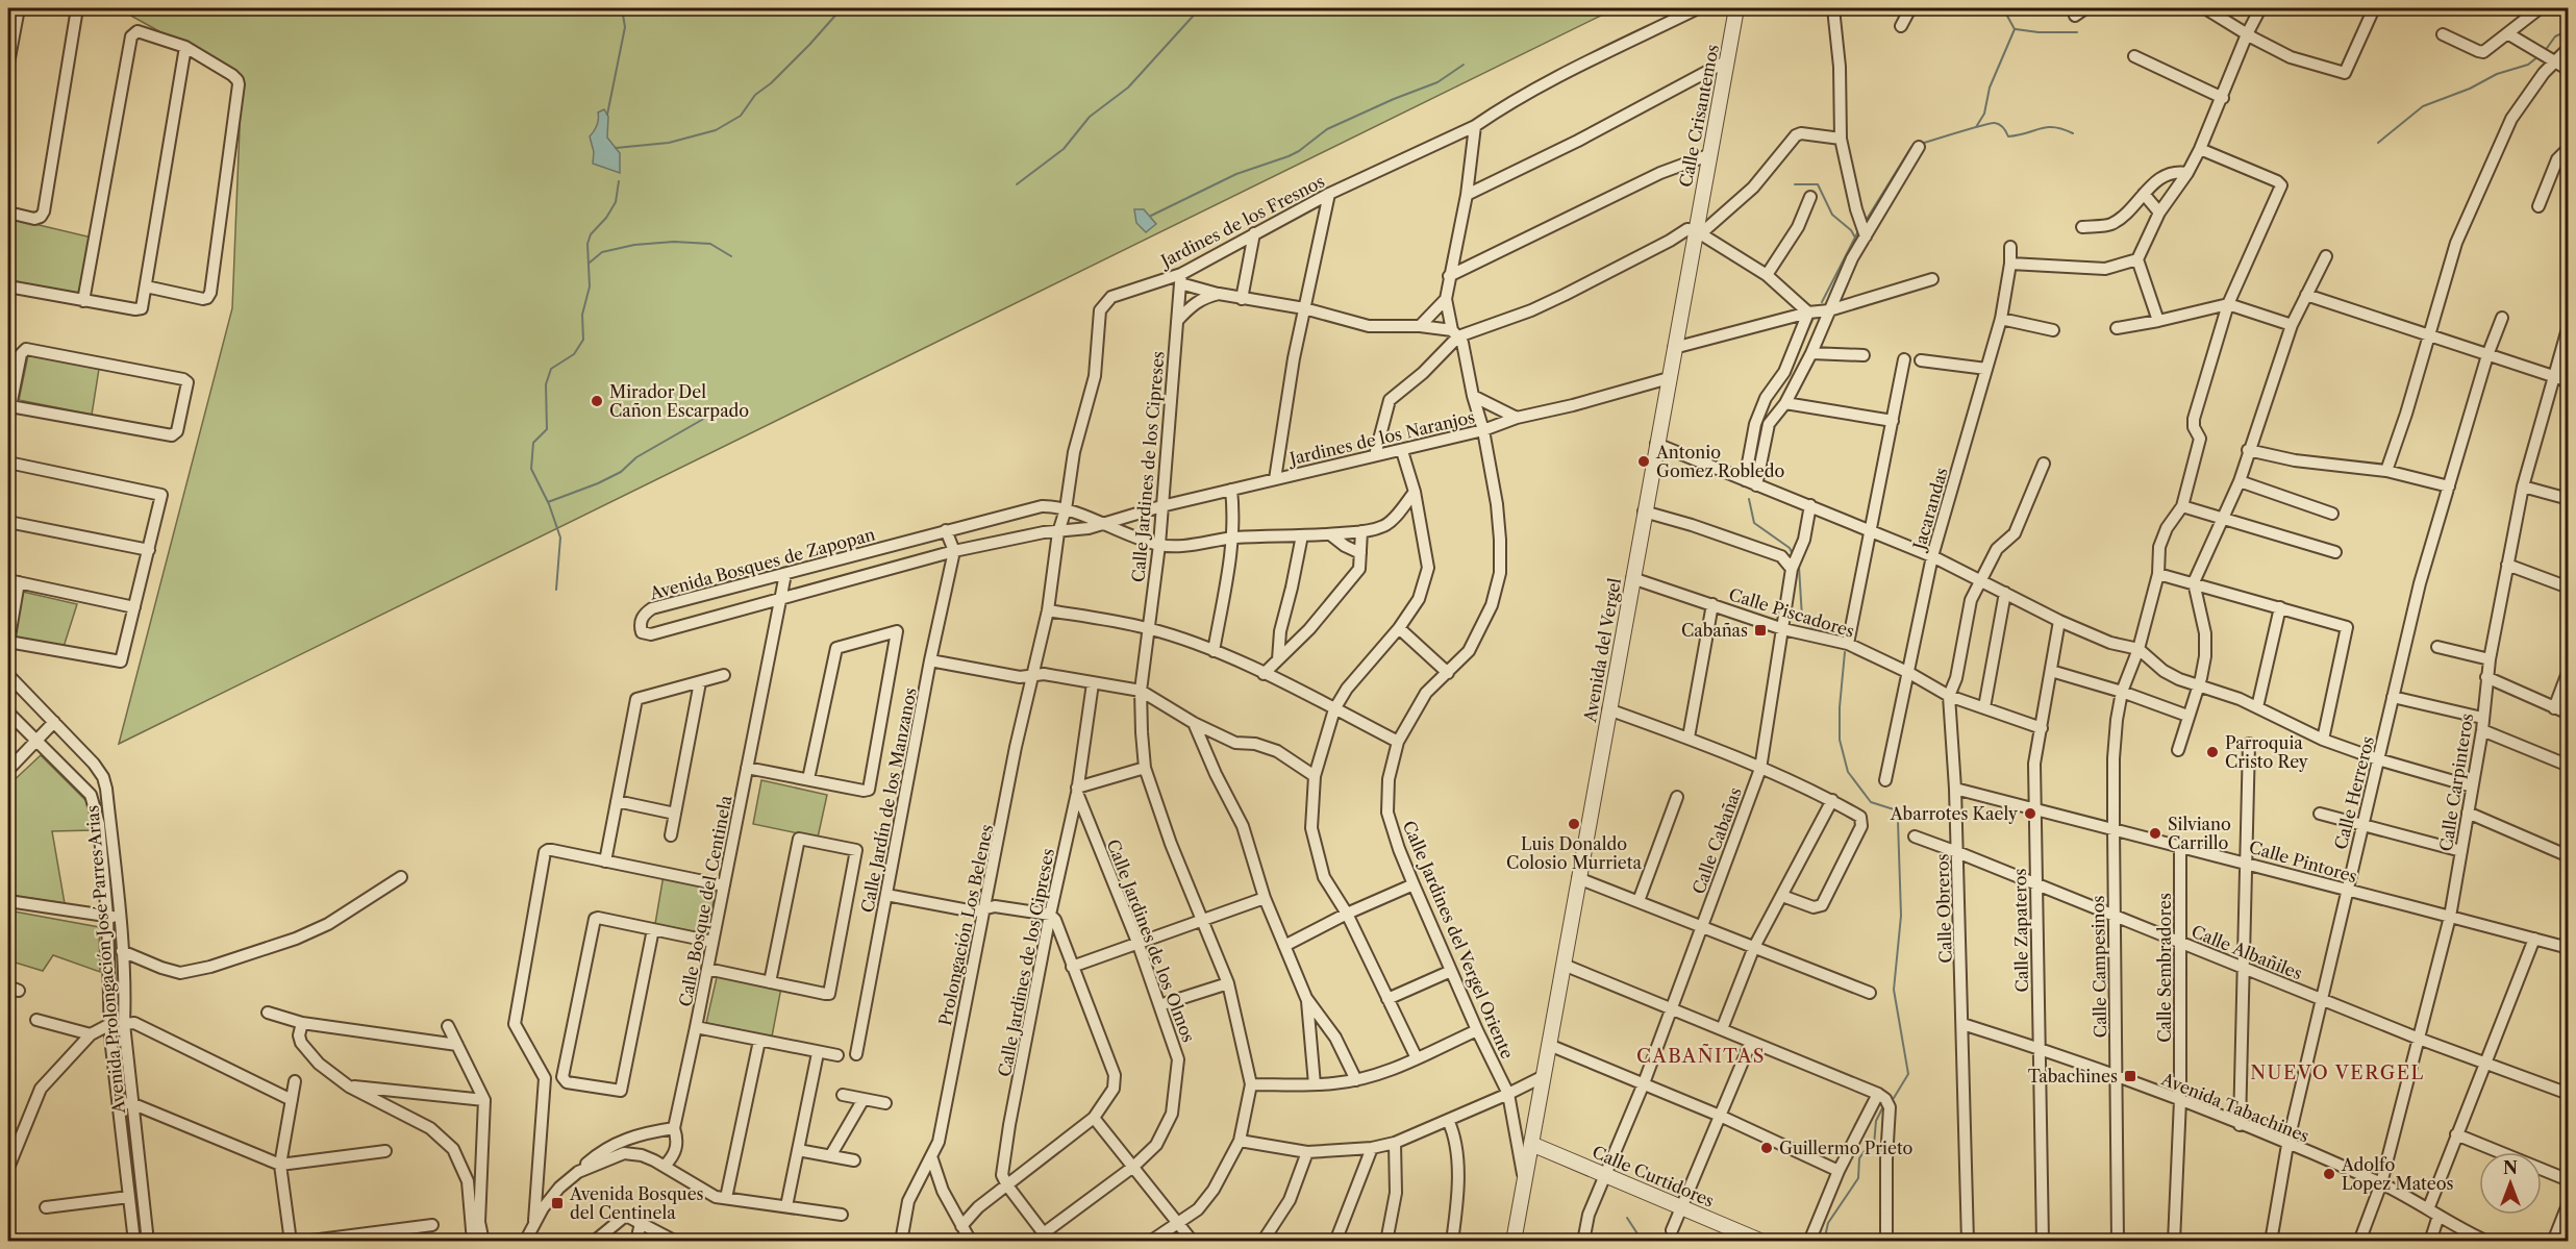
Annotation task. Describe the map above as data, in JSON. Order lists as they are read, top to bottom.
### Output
{
  "streets": {
    "street": [
      "Calle Crisantemos",
      "Jardines de los Fresnos",
      "Jardines de los Naranjos",
      "Calle Jardines de los Cipreses",
      "Jacarandas",
      "Avenida Bosques de Zapopan",
      "Calle Piscadores",
      "Avenida del Vergel",
      "Calle Carpinteros",
      "Calle Herreros",
      "Calle Jardín de los Manzanos",
      "Calle Cabañas",
      "Calle Pintores",
      "Calle Bosque del Centinela",
      "Calle Obreros",
      "Prolongación Los Belenes",
      "Calle Zapateros",
      "Calle Jardines del Vergel Oriente",
      "Calle Jardines de los Olmos",
      "Calle Albañiles",
      "Avenida Prolongación José Parres Arias",
      "Calle Campesinos",
      "Calle Sembradores",
      "Avenida Tabachines",
      "Calle Curtidores"
    ]
  },
  "crossings": [
    ["Calle Crisantemos", "Avenida del Vergel"],
    ["Jardines de los Fresnos", "Jardines de los Naranjos"],
    ["Jardines de los Fresnos", "Calle Jardines de los Cipreses"],
    ["Jardines de los Fresnos", "Avenida Bosques de Zapopan"],
    ["Jardines de los Fresnos", "Prolongación Los Belenes"],
    ["Jardines de los Fresnos", "Calle Jardines del Vergel Oriente"],
    ["Jardines de los Naranjos", "Calle Jardines de los Cipreses"],
    ["Jardines de los Naranjos", "Avenida Bosques de Zapopan"],
    ["Jardines de los Naranjos", "Avenida del Vergel"],
    ["Jardines de los Naranjos", "Calle Jardines del Vergel Oriente"],
    ["Calle Jardines de los Cipreses", "Calle Jardines de los Olmos"],
    ["Jacarandas", "Calle Piscadores"],
    ["Avenida Bosques de Zapopan", "Calle Jardín de los Manzanos"],
    ["Avenida Bosques de Zapopan", "Calle Bosque del Centinela"],
    ["Calle Piscadores", "Avenida del Vergel"],
    ["Calle Piscadores", "Calle Cabañas"],
    ["Calle Piscadores", "Calle Obreros"],
    ["Calle Piscadores", "Calle Zapateros"],
    ["Avenida del Vergel", "Calle Jardines del Vergel Oriente"],
    ["Avenida del Vergel", "Calle Curtidores"],
    ["Calle Carpinteros", "Calle Pintores"],
    ["Calle Carpinteros", "Calle Albañiles"],
    ["Calle Carpinteros", "Avenida Tabachines"],
    ["Calle Herreros", "Calle Pintores"],
    ["Calle Herreros", "Calle Albañiles"],
    ["Calle Herreros", "Avenida Tabachines"],
    ["Calle Cabañas", "Calle Curtidores"],
    ["Calle Pintores", "Calle Obreros"],
    ["Calle Pintores", "Calle Zapateros"],
    ["Calle Pintores", "Calle Campesinos"],
    ["Calle Pintores", "Calle Sembradores"],
    ["Calle Obreros", "Calle Albañiles"],
    ["Calle Obreros", "Avenida Tabachines"],
    ["Calle Zapateros", "Calle Albañiles"],
    ["Calle Zapateros", "Avenida Tabachines"],
    ["Calle Albañiles", "Calle Campesinos"],
    ["Calle Albañiles", "Calle Sembradores"],
    ["Calle Campesinos", "Avenida Tabachines"],
    ["Calle Sembradores", "Avenida Tabachines"]
  ],
  "districts": ["CABAÑITAS", "NUEVO VERGEL"],
  "places": {
    "other": [
      "Mirador Del Cañon Escarpado",
      "Antonio Gomez Robledo",
      "Parroquia Cristo Rey",
      "Abarrotes Kaely",
      "Luis Donaldo Colosio Murrieta",
      "Silviano Carrillo",
      "Guillermo Prieto",
      "Adolfo Lopez Mateos"
    ],
    "transit": ["Cabañas", "Tabachines", "Avenida Bosques del Centinela"]
  },
  "north": "top"
}
